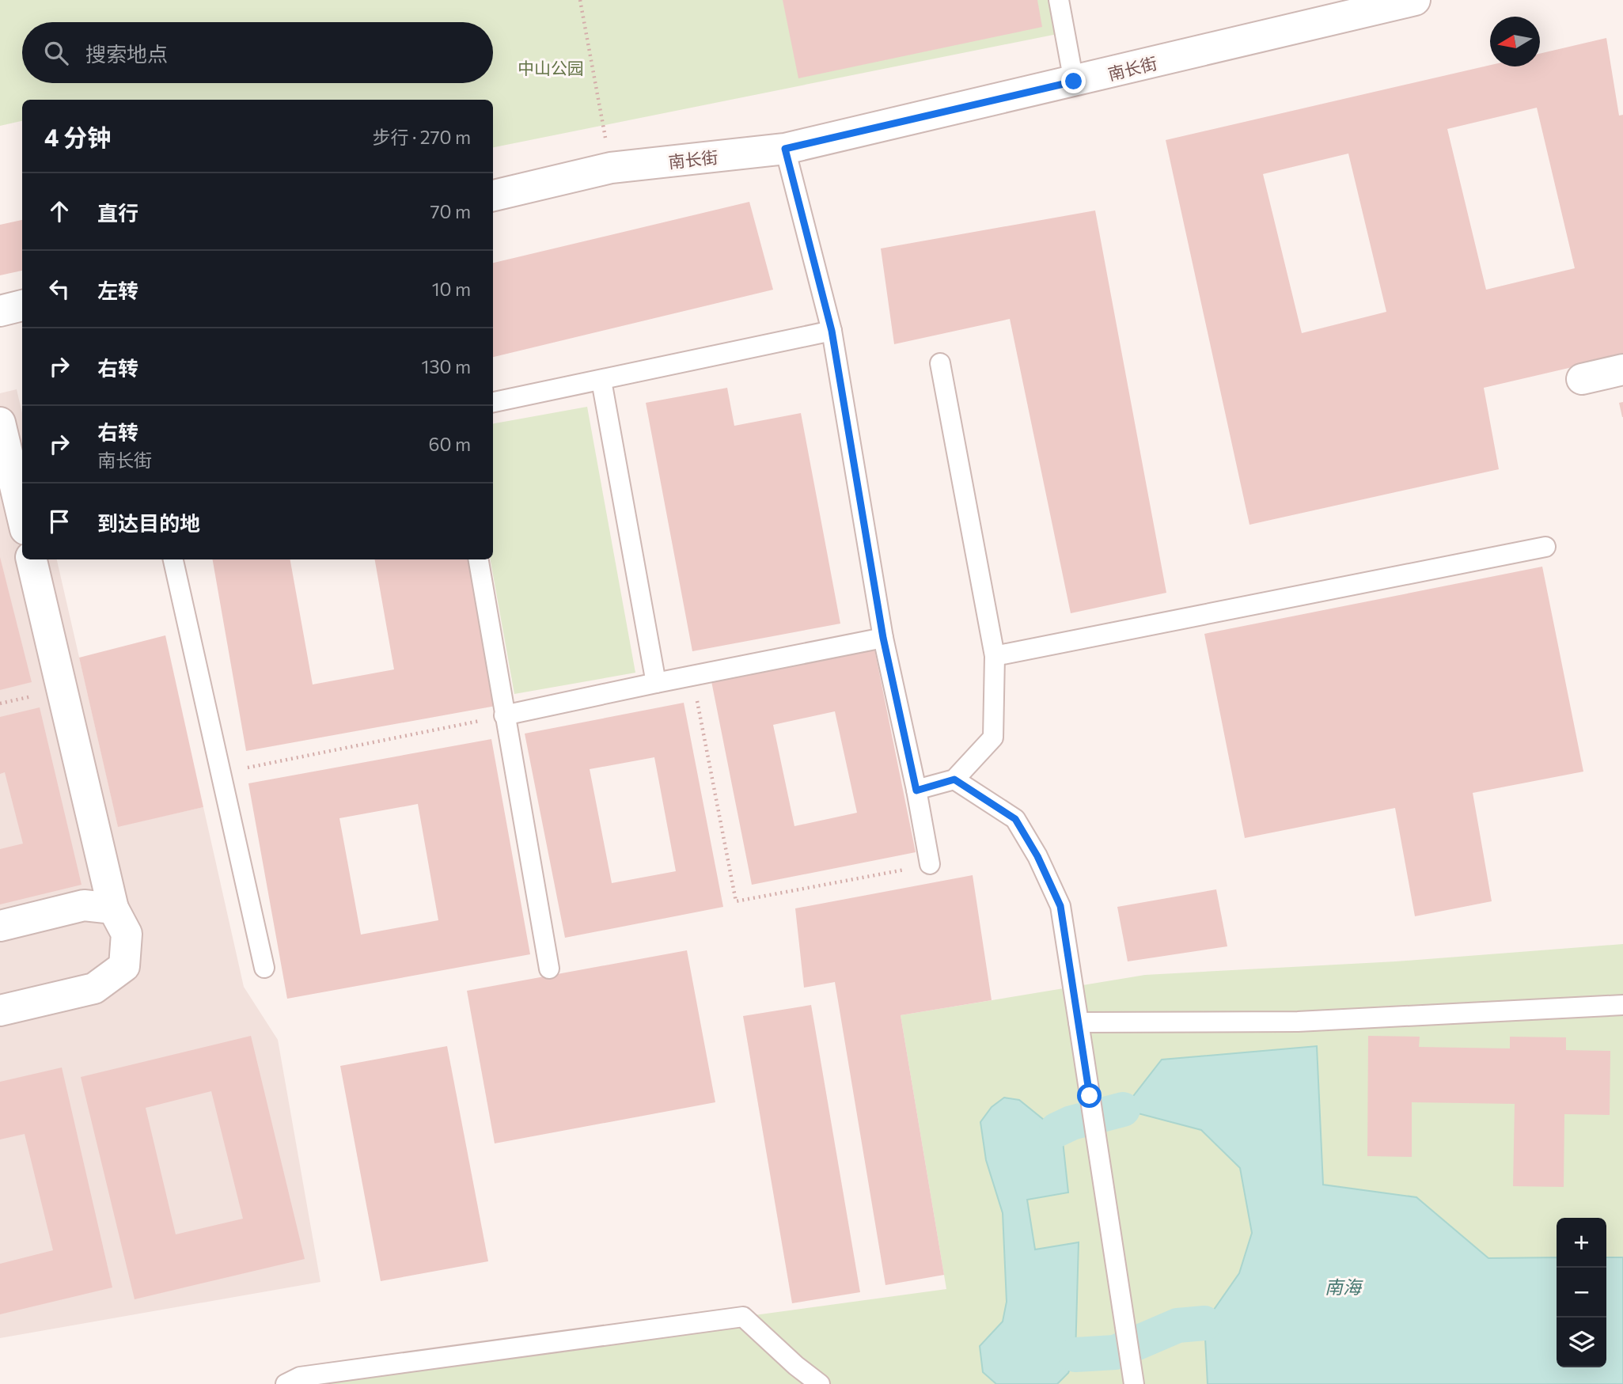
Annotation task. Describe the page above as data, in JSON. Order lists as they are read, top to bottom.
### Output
{
  "streets": {
    "street": ["南长街"]
  },
  "water": ["南海"],
  "parks": ["中山公园"],
  "north": "left",
  "page": {
    "search": "搜索地点",
    "heading": ["4 分钟", "步行 · 270 m"],
    "list": [
      ["直行", "70 m"],
      ["左转", "10 m"],
      ["右转", "130 m"],
      ["右转", "南长街", "60 m"],
      "到达目的地"
    ],
    "map_buttons": ["+", "−"]
  }
}
